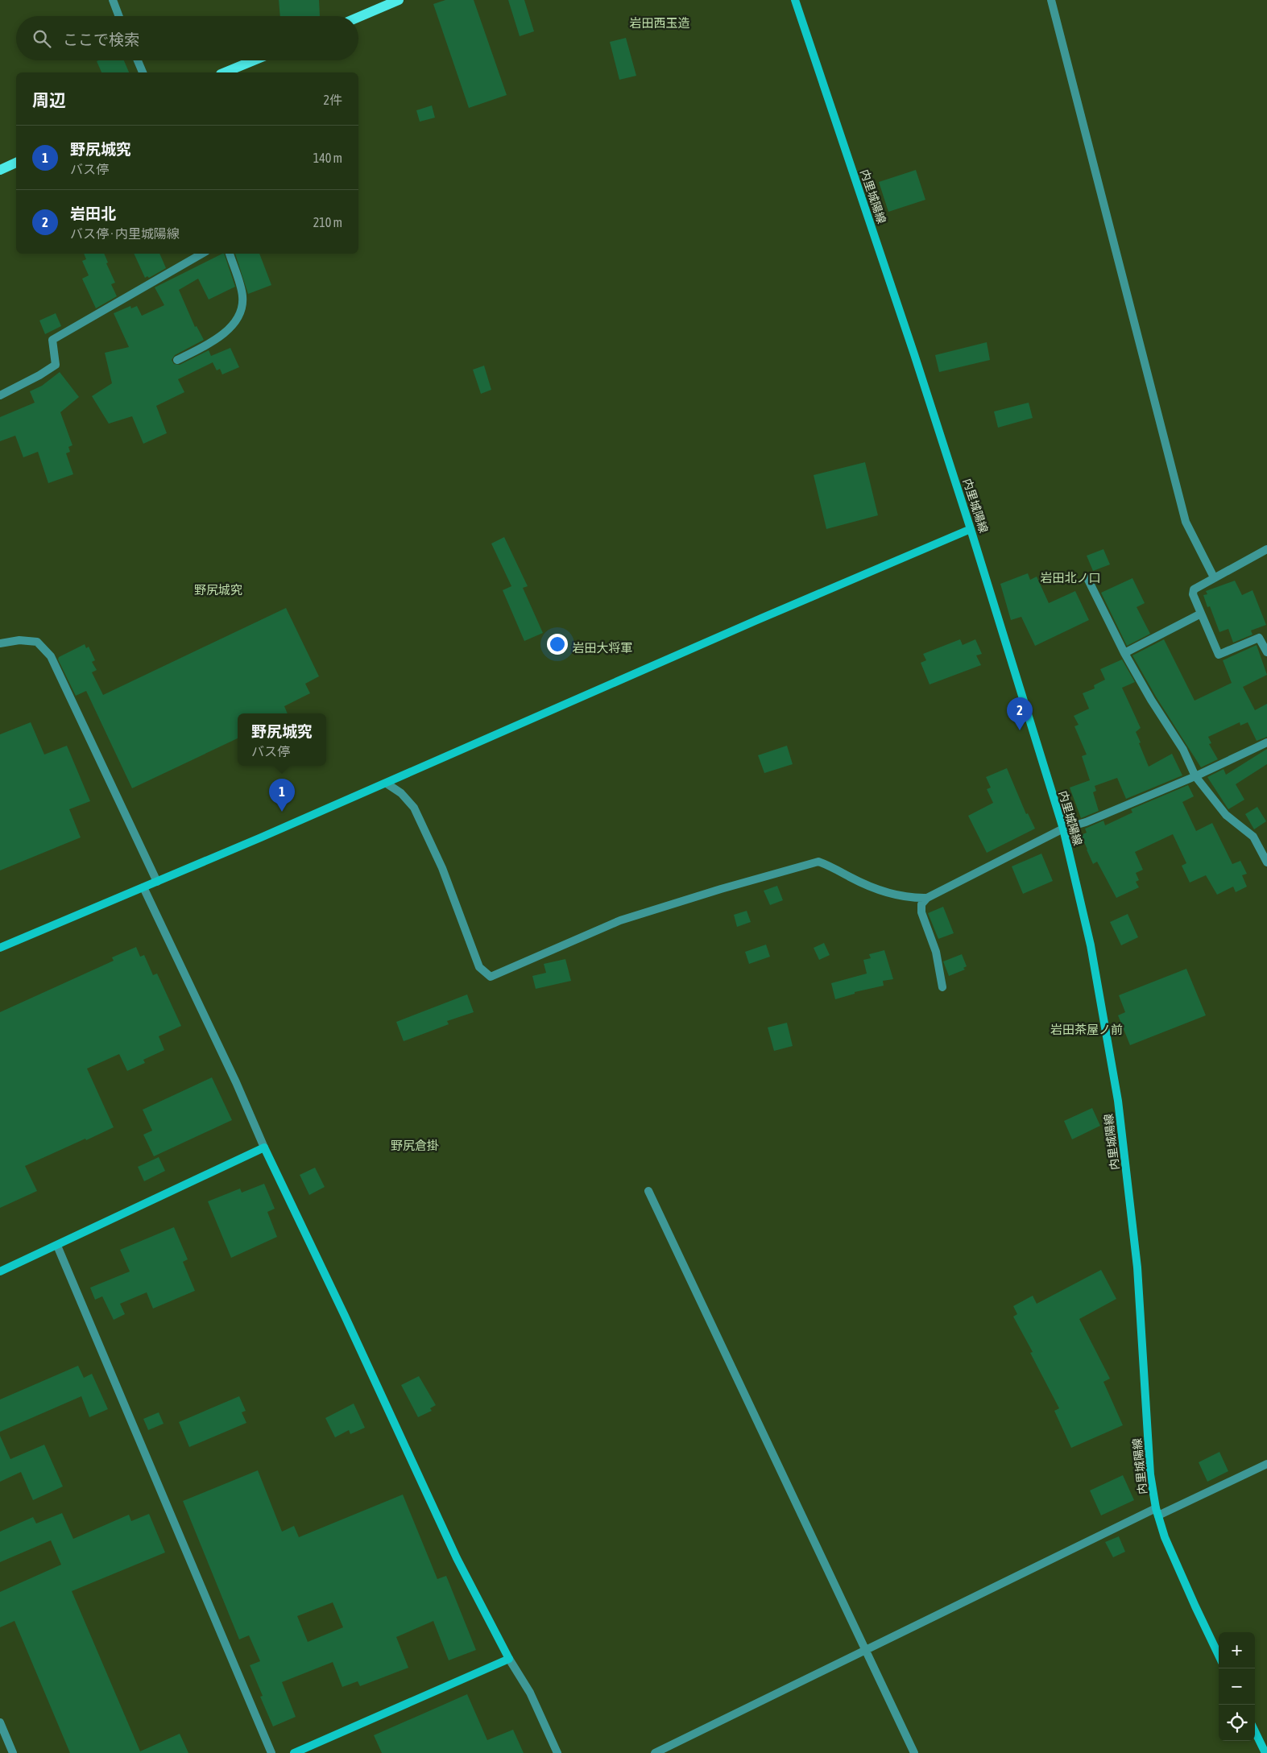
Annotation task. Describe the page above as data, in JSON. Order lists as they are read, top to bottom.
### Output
{
  "streets": {
    "street": ["内里城陽線"]
  },
  "districts": [
    "岩田西玉造",
    "岩田北ノ口",
    "野尻城究",
    "岩田大将軍",
    "岩田茶屋ノ前",
    "野尻倉掛"
  ],
  "page": {
    "search": "ここで検索",
    "heading": ["周辺", "2件"],
    "list": [
      {
        "mark": "1",
        "name": "野尻城究",
        "note": "バス停",
        "value": "140 m"
      },
      {
        "mark": "2",
        "name": "岩田北",
        "note": "バス停 · 内里城陽線",
        "value": "210 m"
      }
    ],
    "pins": ["2", "1"],
    "popup": ["野尻城究", "バス停"],
    "map_buttons": ["+", "−"]
  }
}
